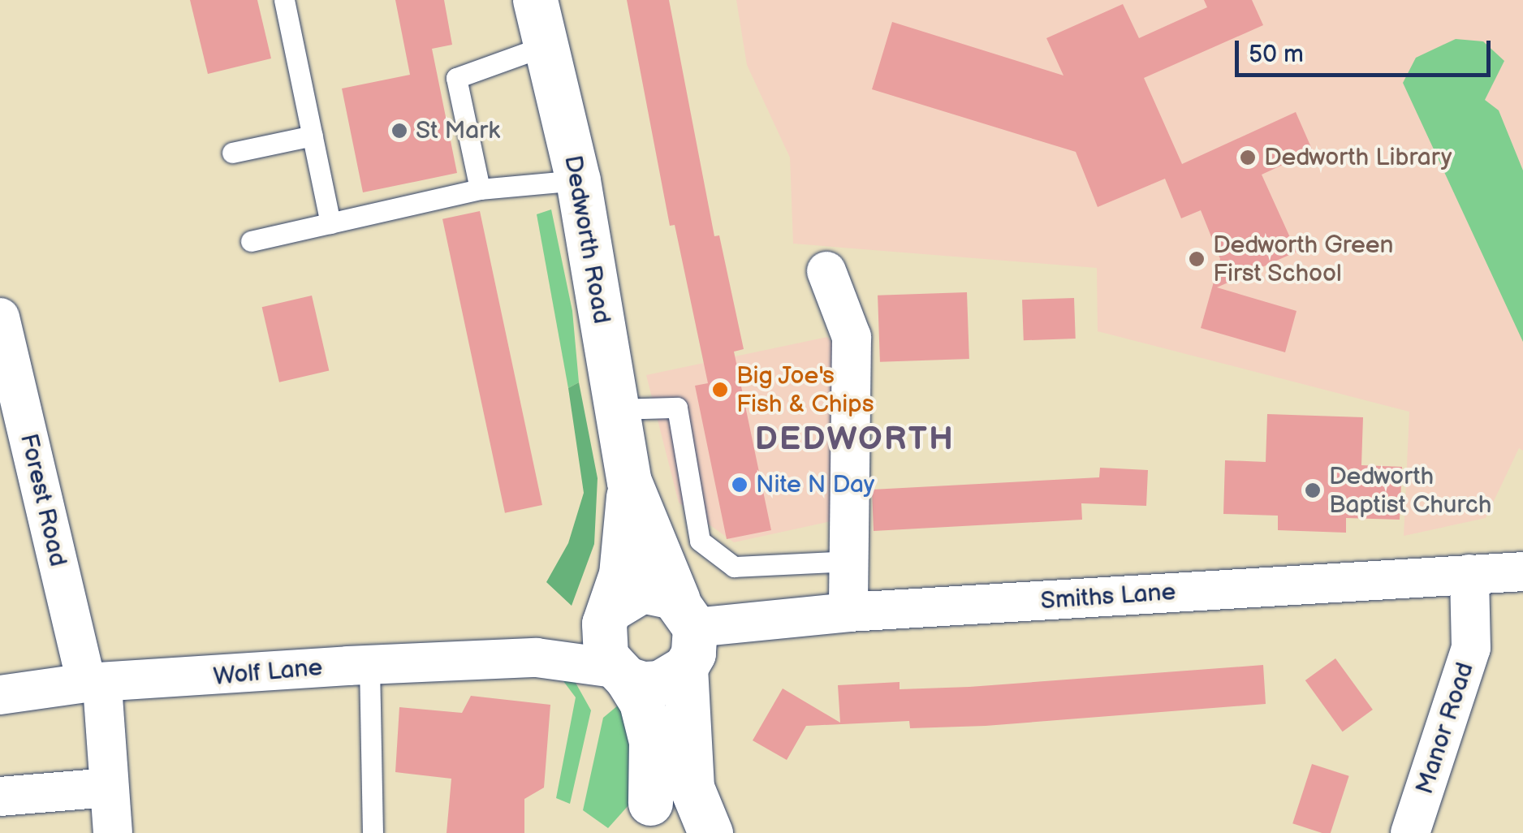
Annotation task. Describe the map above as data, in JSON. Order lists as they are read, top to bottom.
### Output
{
  "streets": {
    "main road": ["Dedworth Road"],
    "street": [
      "Forest Road",
      "Smiths Lane",
      "Wolf Lane",
      "Manor Road"
    ]
  },
  "crossings": [
    ["Dedworth Road", "Smiths Lane"],
    ["Dedworth Road", "Wolf Lane"],
    ["Forest Road", "Wolf Lane"],
    ["Smiths Lane", "Wolf Lane"],
    ["Smiths Lane", "Manor Road"]
  ],
  "districts": ["DEDWORTH"],
  "places": [
    "St Mark",
    "Dedworth Library",
    "Dedworth Green First School",
    "Big Joe's Fish & Chips",
    "Nite N Day",
    "Dedworth Baptist Church"
  ],
  "scale_bar": "50 m"
}
